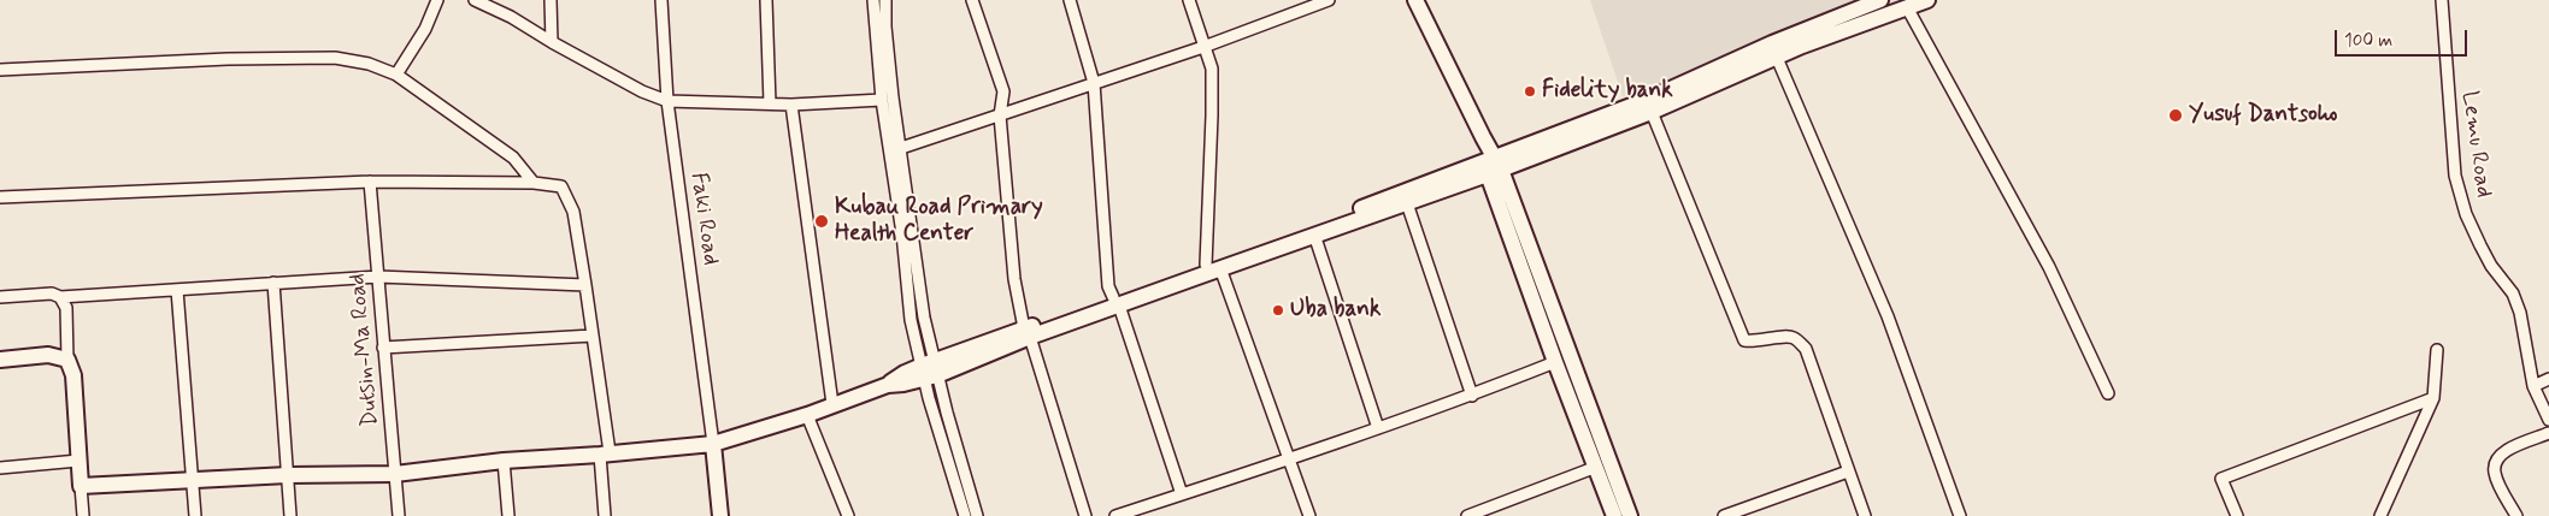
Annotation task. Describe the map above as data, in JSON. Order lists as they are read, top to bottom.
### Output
{
  "streets": {
    "street": ["Lemu Road", "Faki Road", "Dutsin-Ma Road"]
  },
  "places": [
    "Fidelity bank",
    "Yusuf Dantsoho",
    "Kubau Road Primary Health Center",
    "Uba bank"
  ],
  "scale_bar": "100 m"
}
